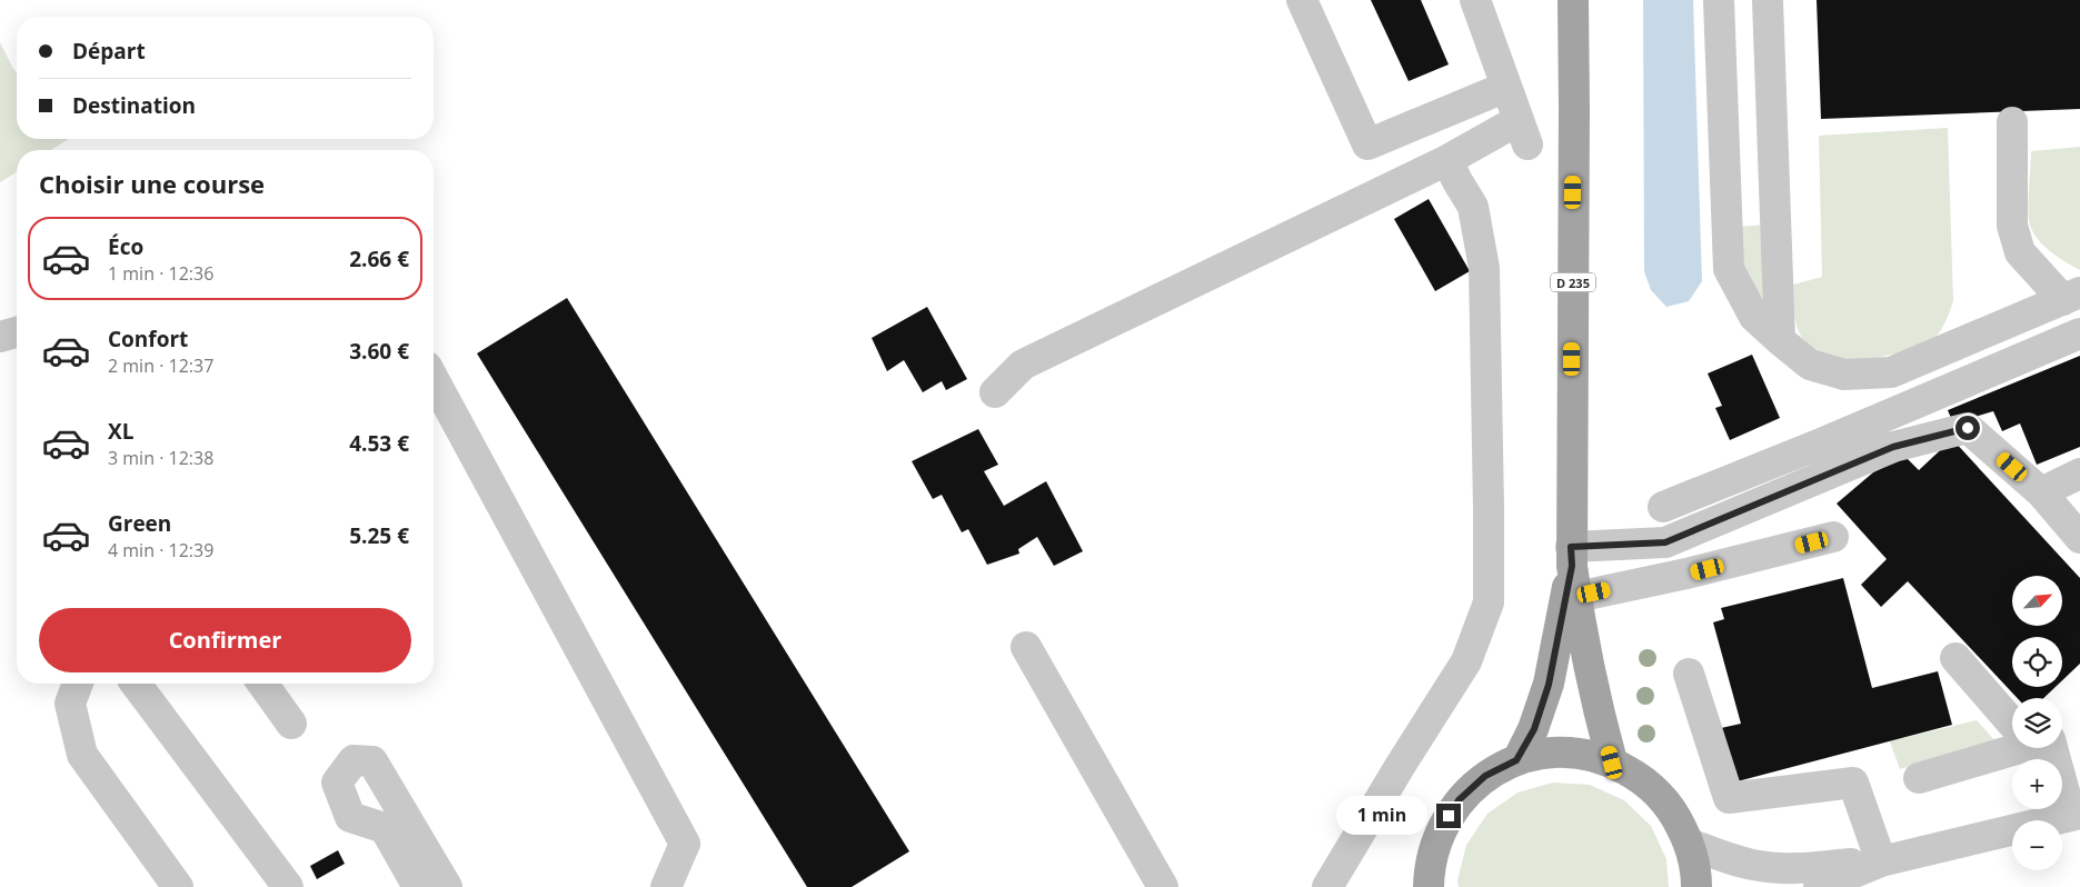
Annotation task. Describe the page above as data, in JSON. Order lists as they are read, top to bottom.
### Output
{
  "streets": {
    "main road": ["D 235"]
  },
  "north": "top right",
  "page": {
    "banner": ["Départ", "Destination"],
    "heading": "Choisir une course",
    "list": [
      {
        "name": "Éco",
        "note": "1 min · 12:36",
        "value": "2.66 €"
      },
      {
        "name": "Confort",
        "note": "2 min · 12:37",
        "value": "3.60 €"
      },
      {
        "name": "XL",
        "note": "3 min · 12:38",
        "value": "4.53 €"
      },
      {
        "name": "Green",
        "note": "4 min · 12:39",
        "value": "5.25 €"
      }
    ],
    "map_buttons": ["+", "−"],
    "buttons": "Confirmer",
    "bubble": "1 min"
  }
}
